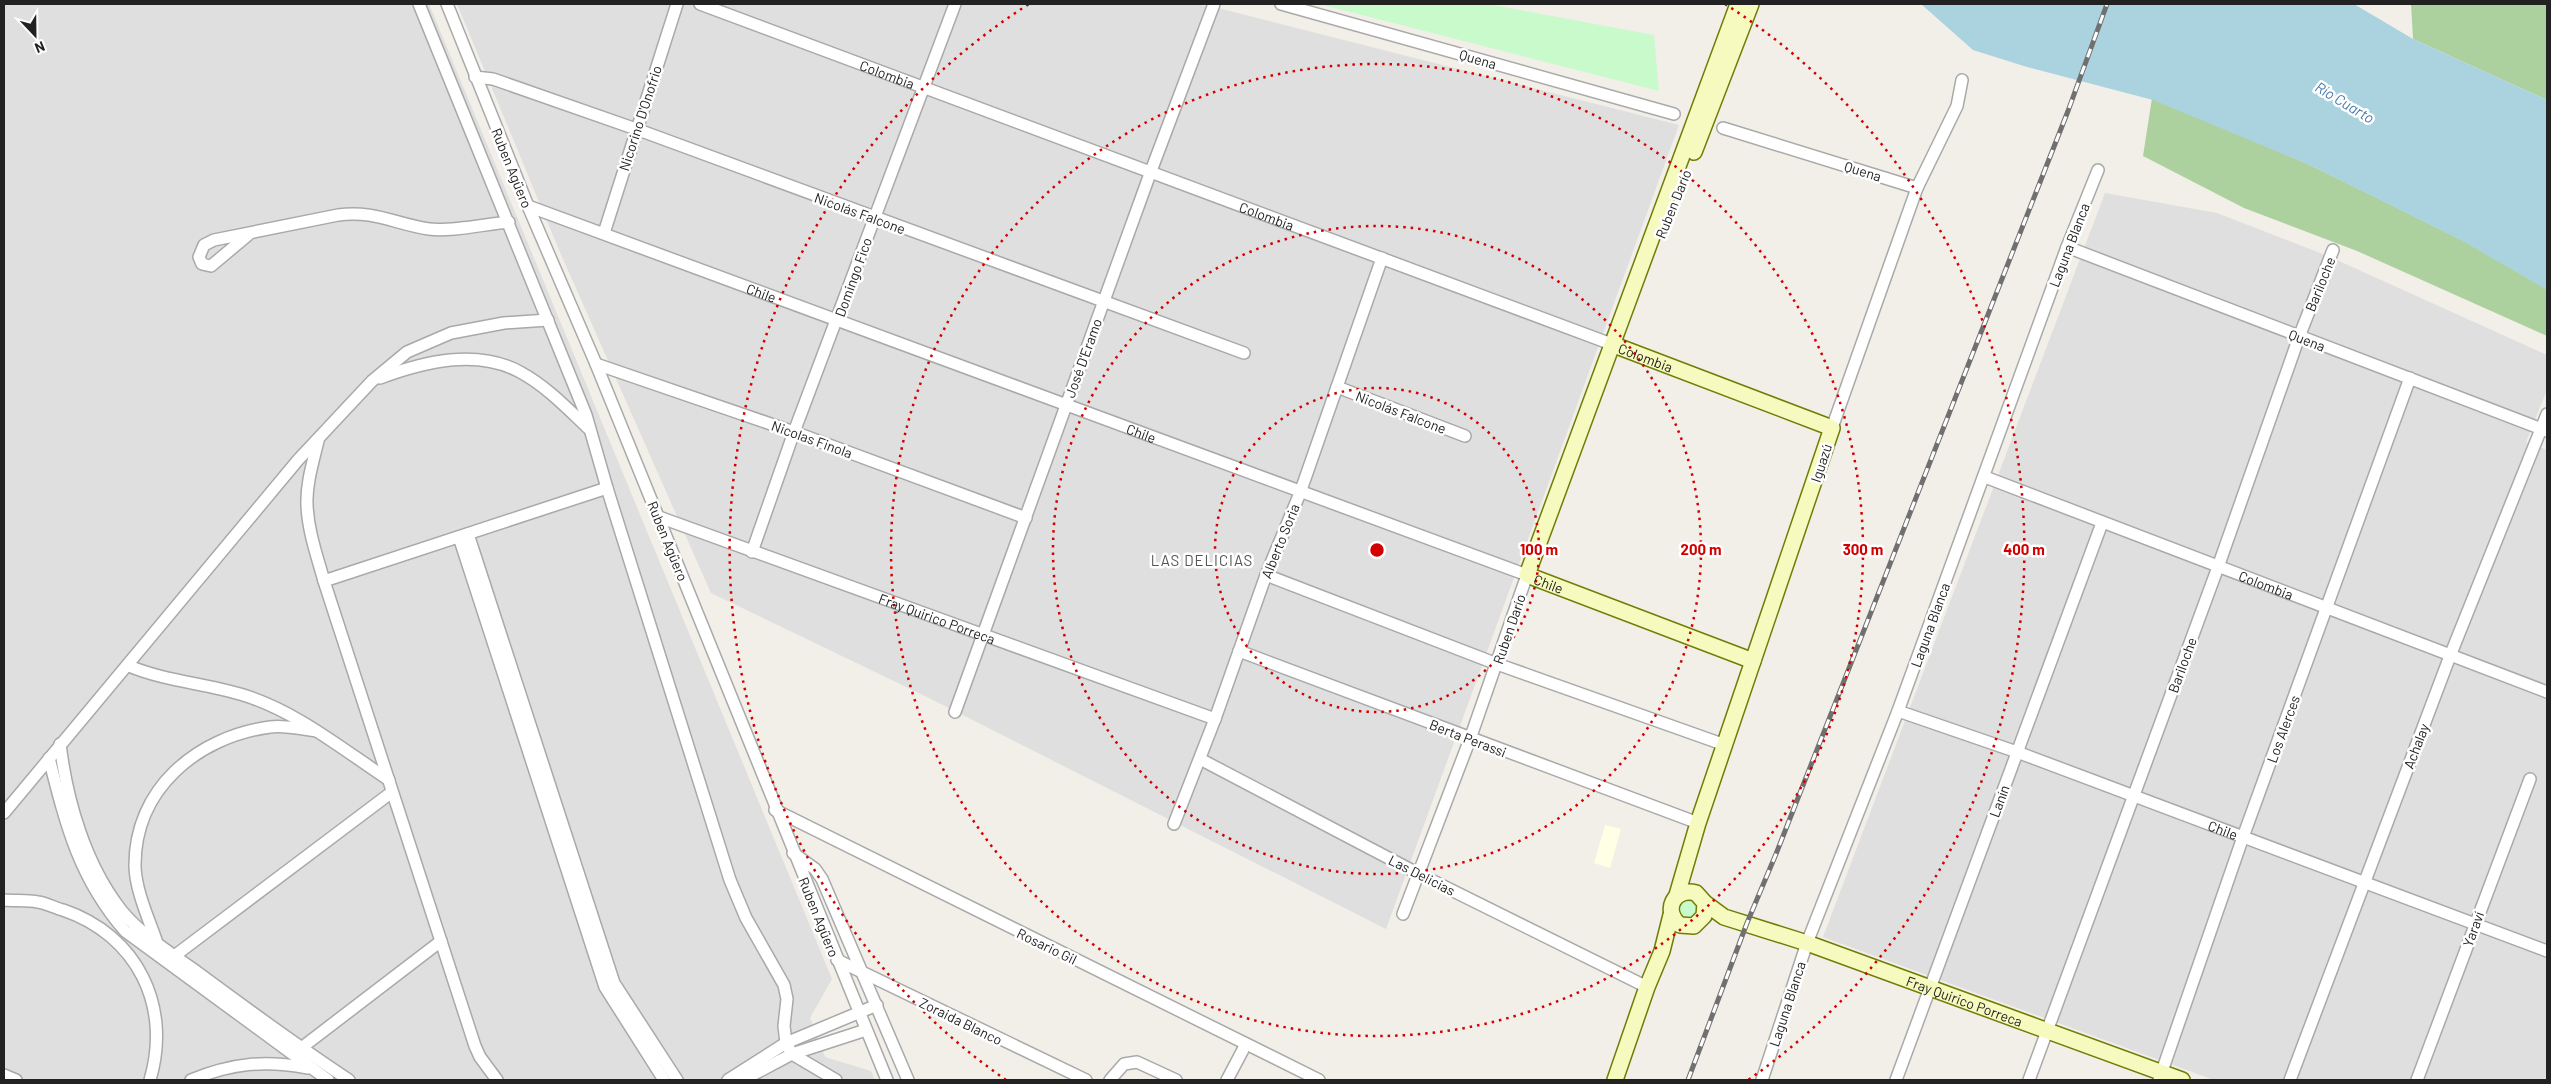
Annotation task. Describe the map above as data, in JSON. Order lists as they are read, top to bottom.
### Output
{
  "streets": {
    "main road": [
      "Colombia",
      "Ruben Darío",
      "Chile",
      "Iguazú",
      "Fray Quirico Porreca"
    ],
    "street": [
      "Quena",
      "Nicorino D'Onofrio",
      "Ruben Agüero",
      "Nicolás Falcone",
      "Laguna Blanca",
      "Domingo Fico",
      "Bariloche",
      "José D'Eramo",
      "Nicolas Finola",
      "Alberto Soria",
      "Los Alerces",
      "Berta Perassi",
      "Achalay",
      "Lanín",
      "Las Delicias",
      "Yaraví",
      "Rosario Gil",
      "Zoraida Blanco"
    ]
  },
  "crossings": [
    ["Quena", "Laguna Blanca"],
    ["Quena", "Bariloche"],
    ["Quena", "Iguazú"],
    ["Quena", "Los Alerces"],
    ["Quena", "Achalay"],
    ["Colombia", "Ruben Darío"],
    ["Colombia", "Laguna Blanca"],
    ["Colombia", "Domingo Fico"],
    ["Colombia", "Bariloche"],
    ["Colombia", "José D'Eramo"],
    ["Colombia", "Iguazú"],
    ["Colombia", "Alberto Soria"],
    ["Colombia", "Los Alerces"],
    ["Colombia", "Achalay"],
    ["Colombia", "Lanín"],
    ["Nicorino D'Onofrio", "Nicolás Falcone"],
    ["Nicorino D'Onofrio", "Chile"],
    ["Ruben Agüero", "Nicolás Falcone"],
    ["Ruben Agüero", "Chile"],
    ["Ruben Agüero", "Nicolas Finola"],
    ["Ruben Agüero", "Fray Quirico Porreca"],
    ["Ruben Agüero", "Rosario Gil"],
    ["Ruben Agüero", "Zoraida Blanco"],
    ["Ruben Darío", "Chile"],
    ["Ruben Darío", "Berta Perassi"],
    ["Ruben Darío", "Las Delicias"],
    ["Nicolás Falcone", "Domingo Fico"],
    ["Nicolás Falcone", "José D'Eramo"],
    ["Nicolás Falcone", "Alberto Soria"],
    ["Laguna Blanca", "Chile"],
    ["Laguna Blanca", "Fray Quirico Porreca"],
    ["Domingo Fico", "Chile"],
    ["Domingo Fico", "Nicolas Finola"],
    ["Domingo Fico", "Fray Quirico Porreca"],
    ["Bariloche", "Chile"],
    ["Bariloche", "Fray Quirico Porreca"],
    ["Chile", "José D'Eramo"],
    ["Chile", "Iguazú"],
    ["Chile", "Alberto Soria"],
    ["Chile", "Los Alerces"],
    ["Chile", "Achalay"],
    ["Chile", "Lanín"],
    ["Chile", "Yaraví"],
    ["José D'Eramo", "Nicolas Finola"],
    ["José D'Eramo", "Fray Quirico Porreca"],
    ["Iguazú", "Fray Quirico Porreca"],
    ["Iguazú", "Berta Perassi"],
    ["Alberto Soria", "Fray Quirico Porreca"],
    ["Alberto Soria", "Berta Perassi"],
    ["Alberto Soria", "Las Delicias"],
    ["Fray Quirico Porreca", "Los Alerces"],
    ["Fray Quirico Porreca", "Lanín"]
  ],
  "districts": ["LAS DELICIAS"],
  "water": ["Río Cuarto"],
  "north": "bottom",
  "rings": [
    "100 m",
    "200 m",
    "300 m",
    "400 m"
  ]
}
